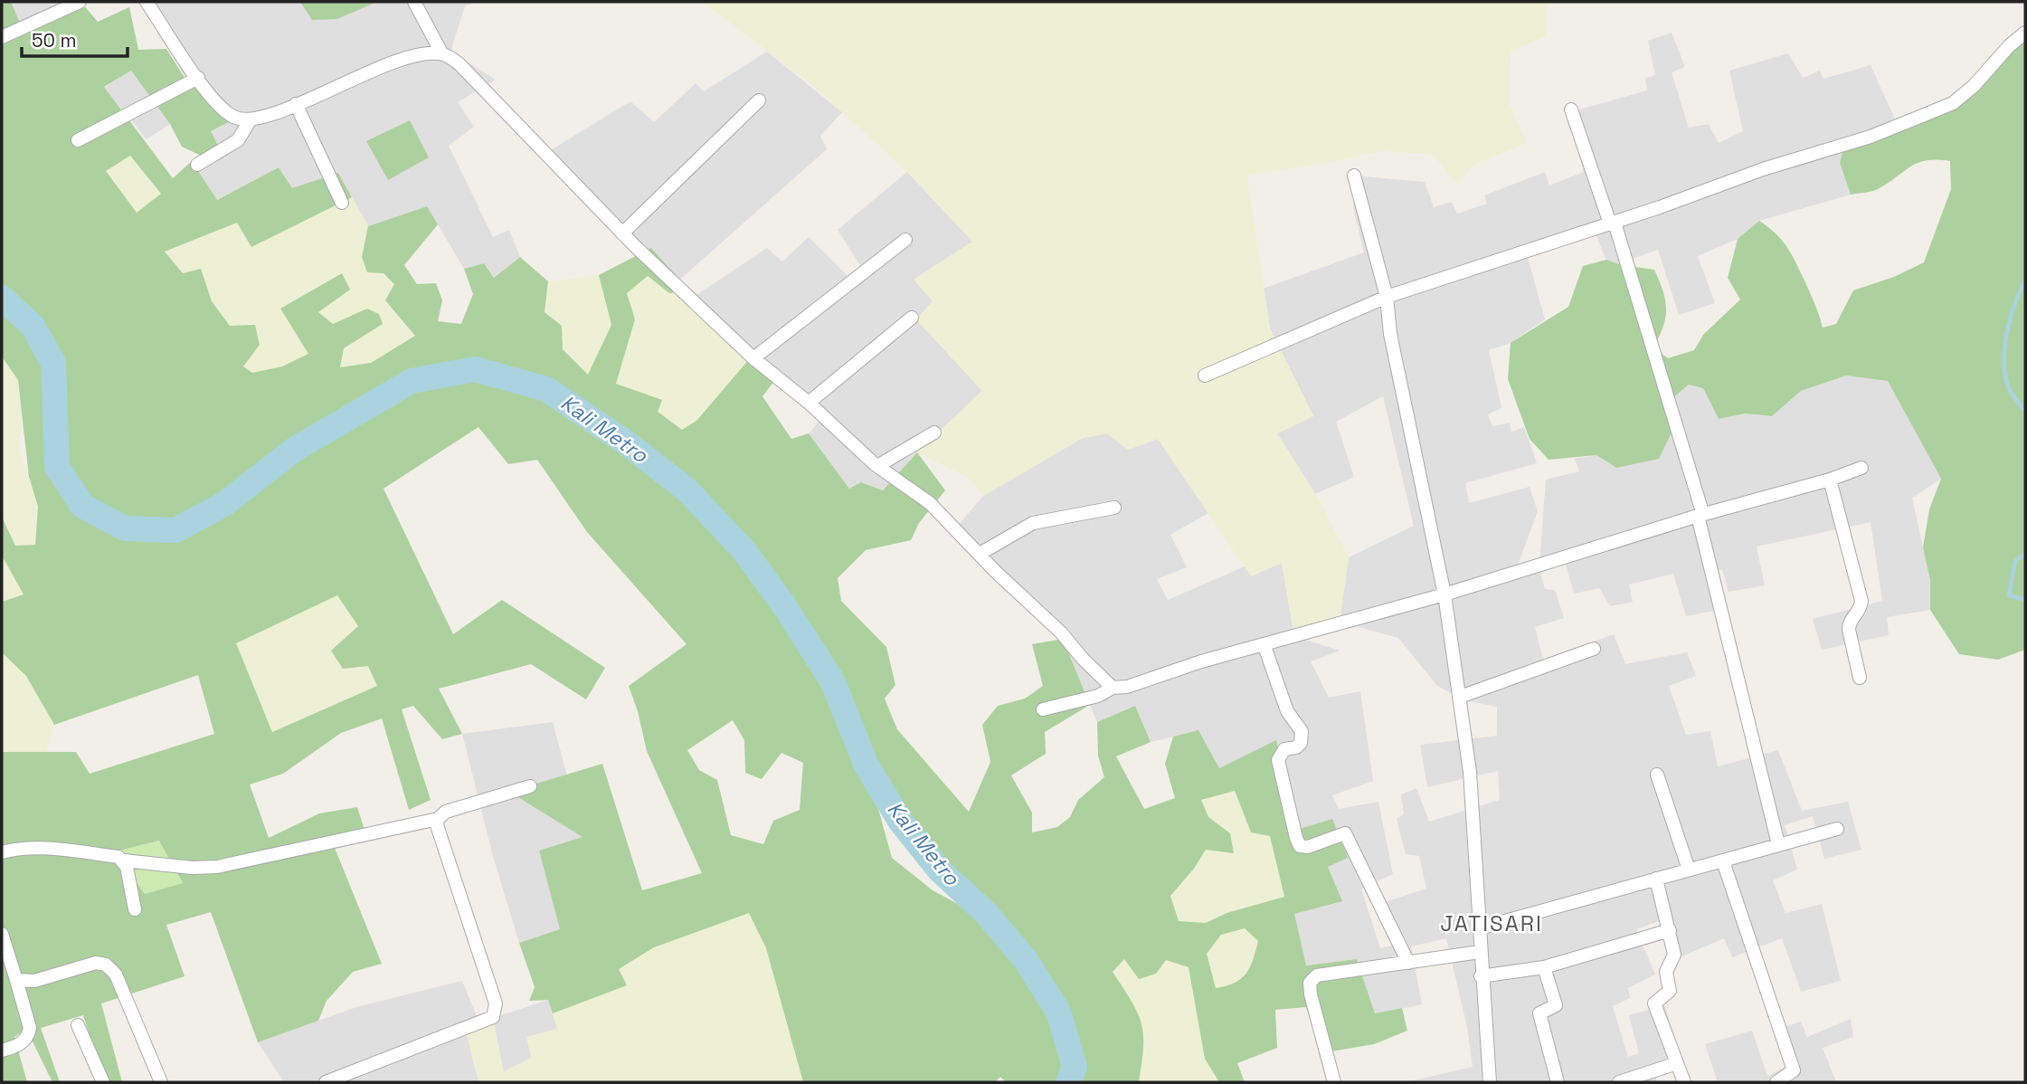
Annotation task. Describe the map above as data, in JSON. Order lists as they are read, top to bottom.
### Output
{
  "districts": ["JATISARI"],
  "water": ["Kali Metro"],
  "scale_bar": "50 m"
}
